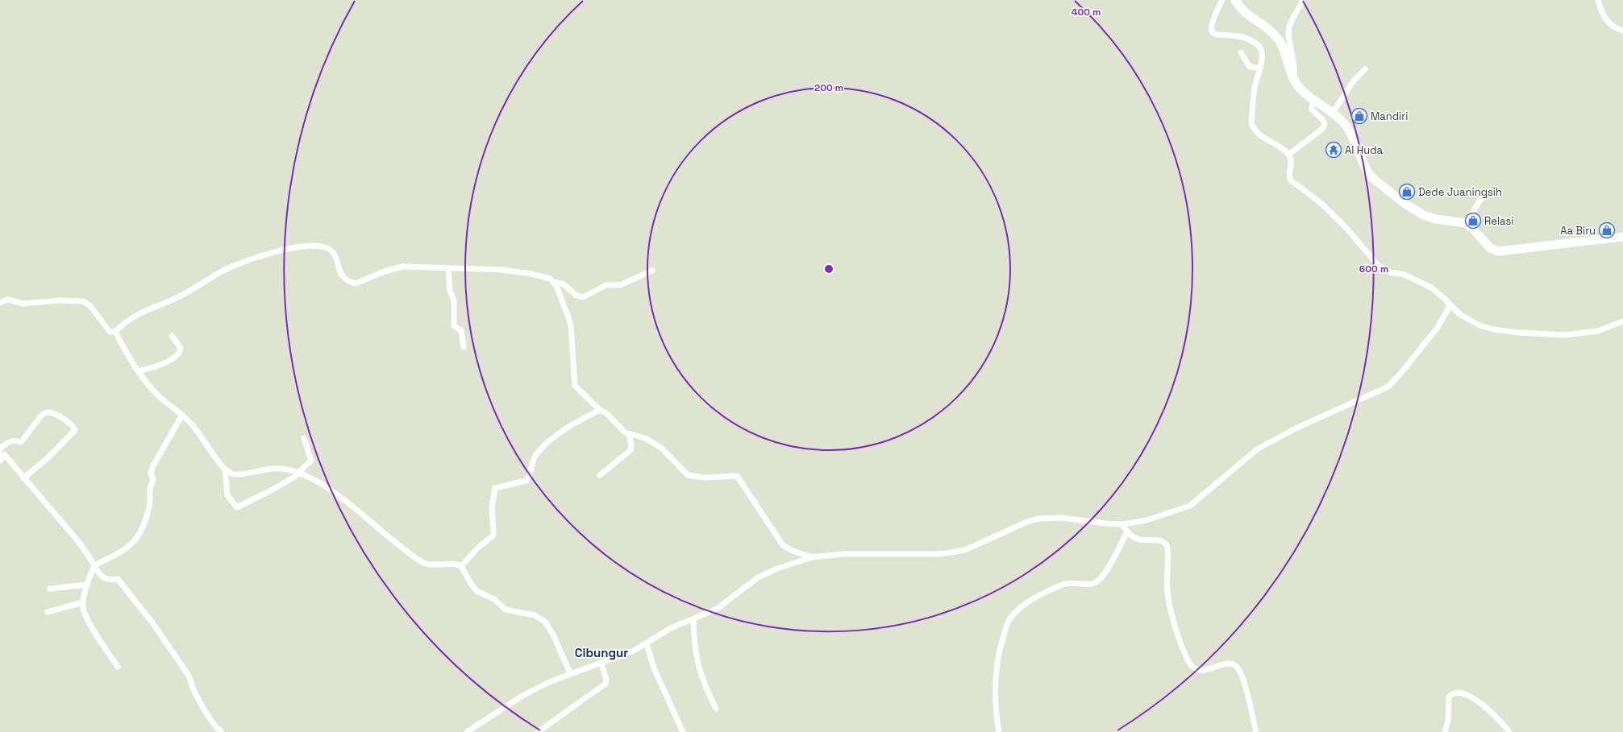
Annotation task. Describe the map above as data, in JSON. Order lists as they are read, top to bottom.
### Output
{
  "districts": ["Cibungur"],
  "places": {
    "shop": [
      "Mandiri",
      "Dede Juaningsih",
      "Relasi",
      "Aa Biru"
    ],
    "temple": ["Al Huda"]
  },
  "rings": ["400 m", "200 m", "600 m"]
}
